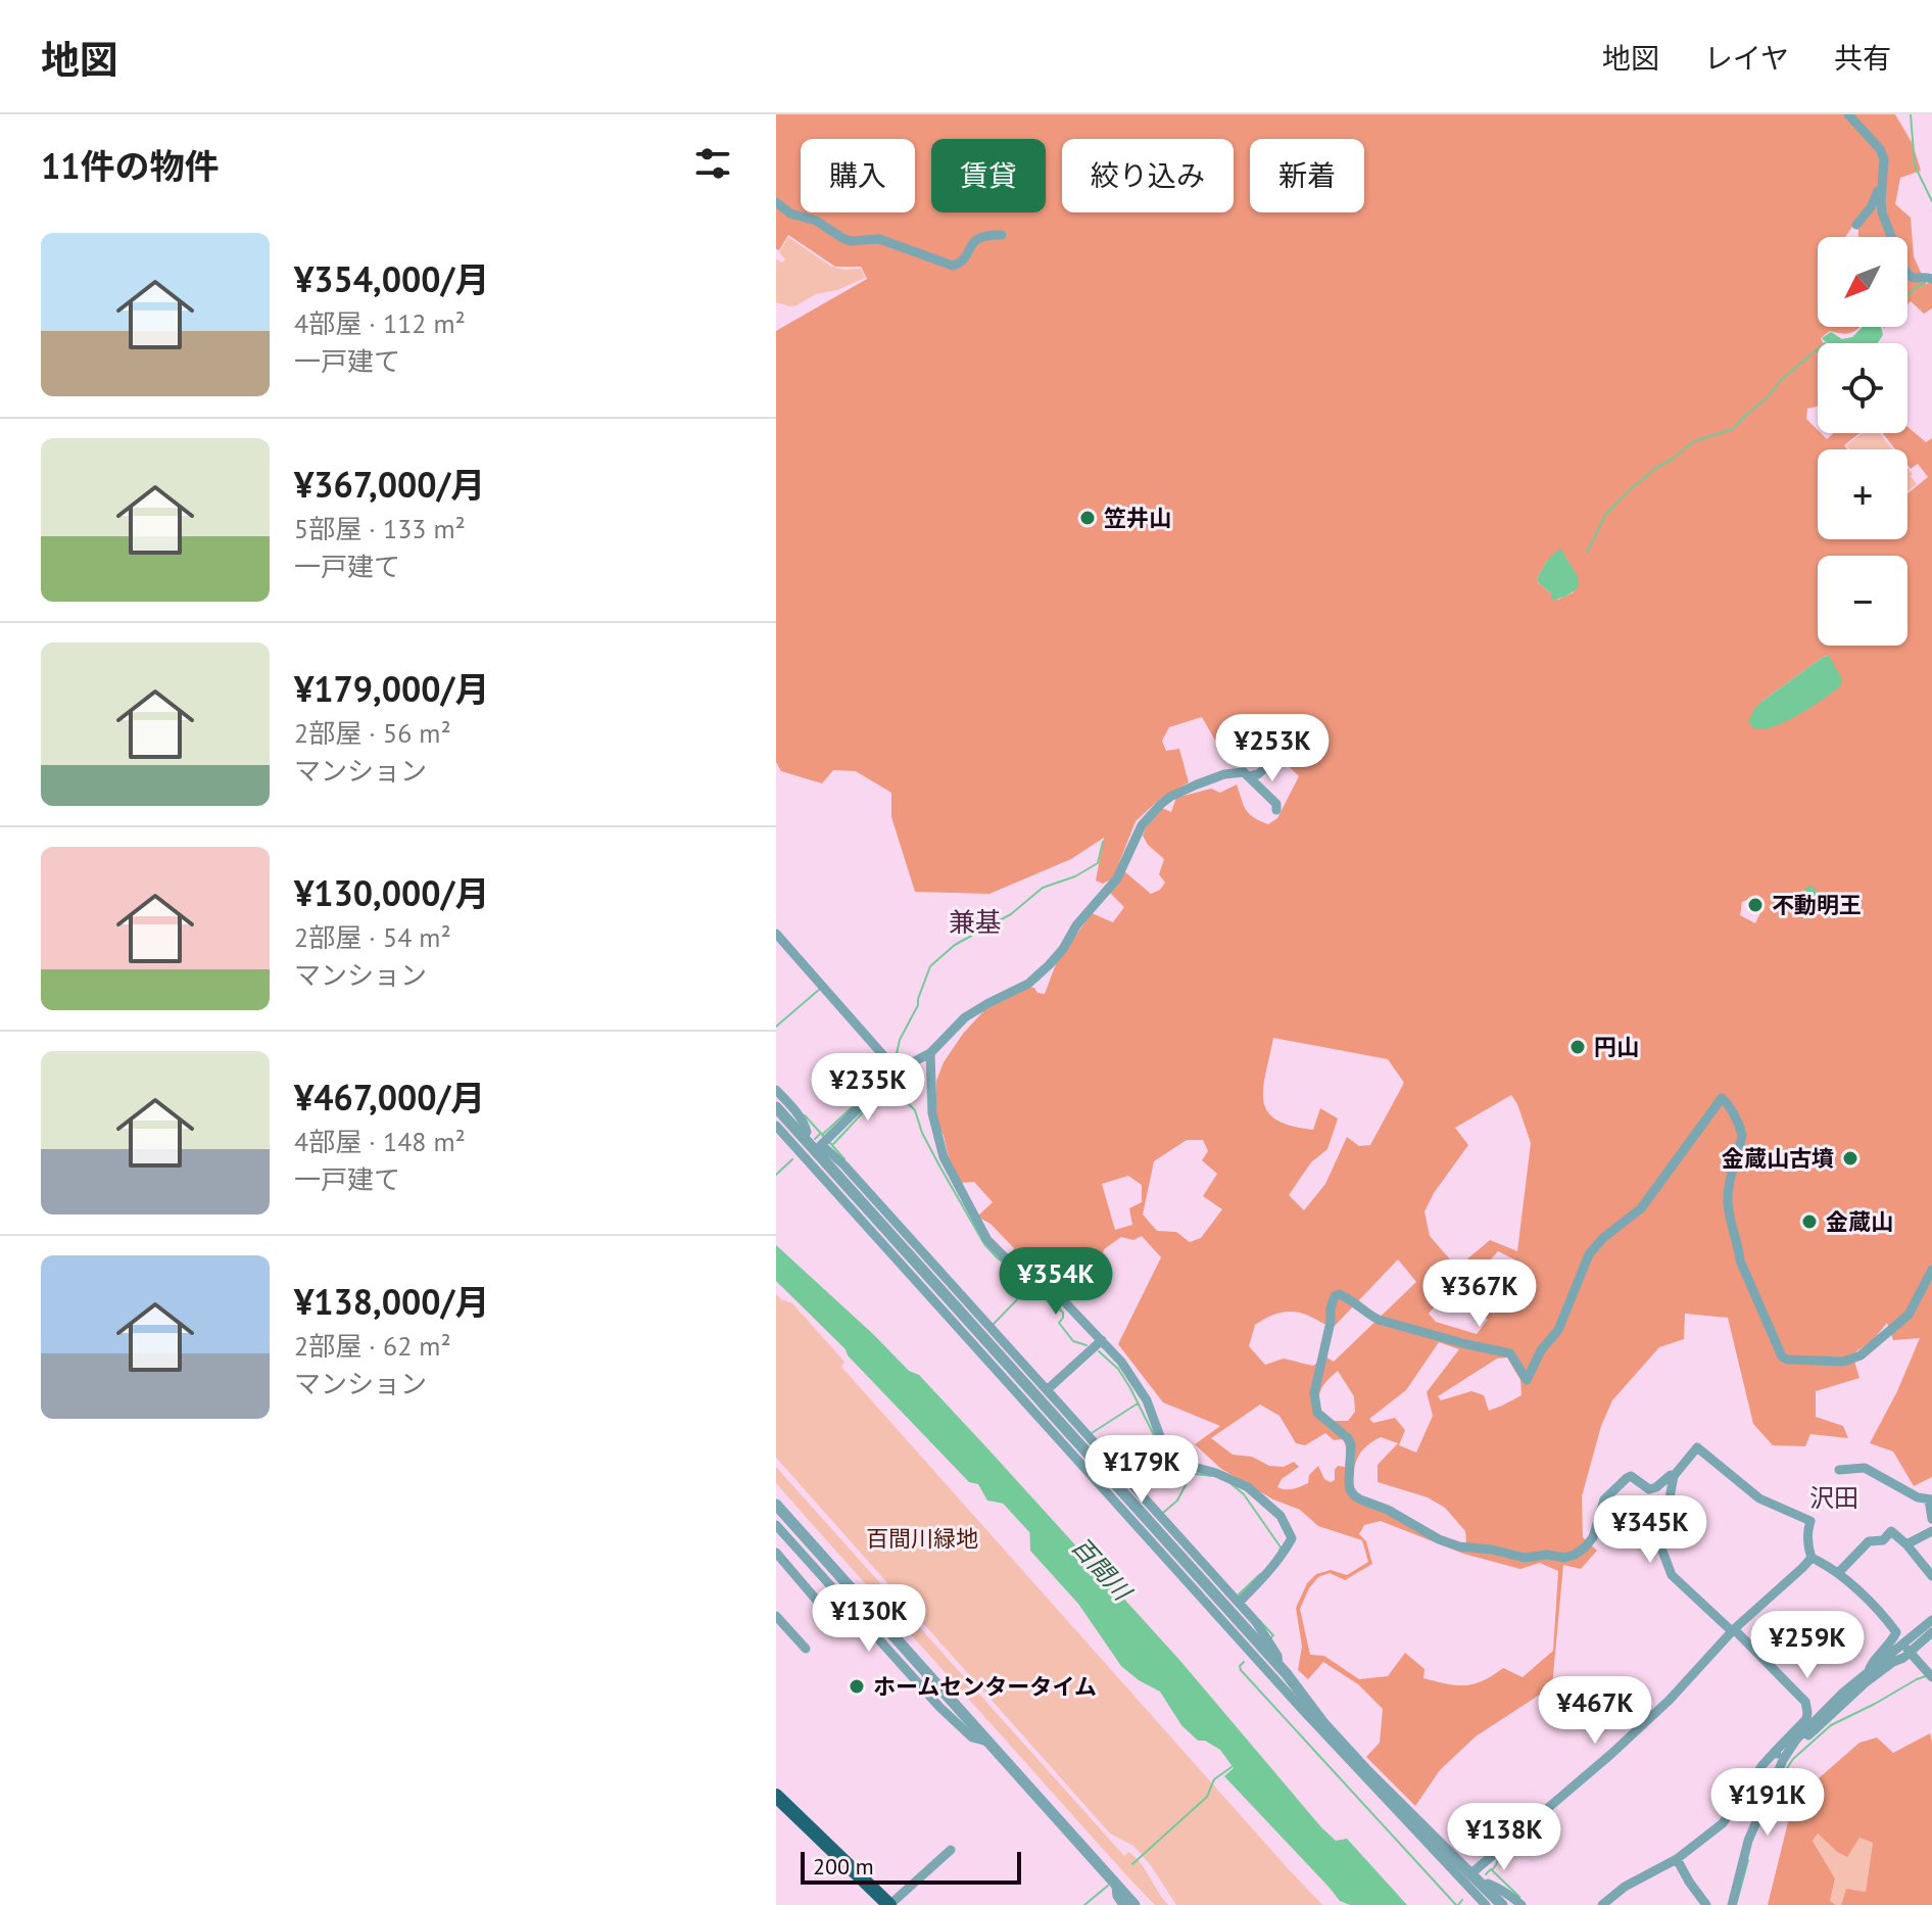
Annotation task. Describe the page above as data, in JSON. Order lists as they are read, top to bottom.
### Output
{
  "districts": ["兼基", "沢田"],
  "water": ["百間川"],
  "parks": ["百間川緑地"],
  "places": [
    "笠井山",
    "不動明王",
    "円山",
    "金蔵山古墳",
    "金蔵山",
    "ホームセンタータイム"
  ],
  "scale_bar": "200 m",
  "north": "bottom left",
  "page": {
    "header": "地図",
    "nav": ["地図", "レイヤ", "共有"],
    "heading": "11件の物件",
    "chip": [
      "購入",
      "賃貸",
      "絞り込み",
      "新着"
    ],
    "list": [
      {
        "name": "¥354,000/月",
        "note": "4部屋 · 112 m² · 一戸建て"
      },
      {
        "name": "¥367,000/月",
        "note": "5部屋 · 133 m² · 一戸建て"
      },
      {
        "name": "¥179,000/月",
        "note": "2部屋 · 56 m² · マンション"
      },
      {
        "name": "¥130,000/月",
        "note": "2部屋 · 54 m² · マンション"
      },
      {
        "name": "¥467,000/月",
        "note": "4部屋 · 148 m² · 一戸建て"
      },
      {
        "name": "¥138,000/月",
        "note": "2部屋 · 62 m² · マンション"
      }
    ],
    "map_buttons": ["+", "−"],
    "price": [
      "¥253K",
      "¥235K",
      "¥354K",
      "¥367K",
      "¥179K",
      "¥345K",
      "¥130K",
      "¥259K",
      "¥467K",
      "¥191K",
      "¥138K"
    ],
    "scale": "200 m"
  }
}
